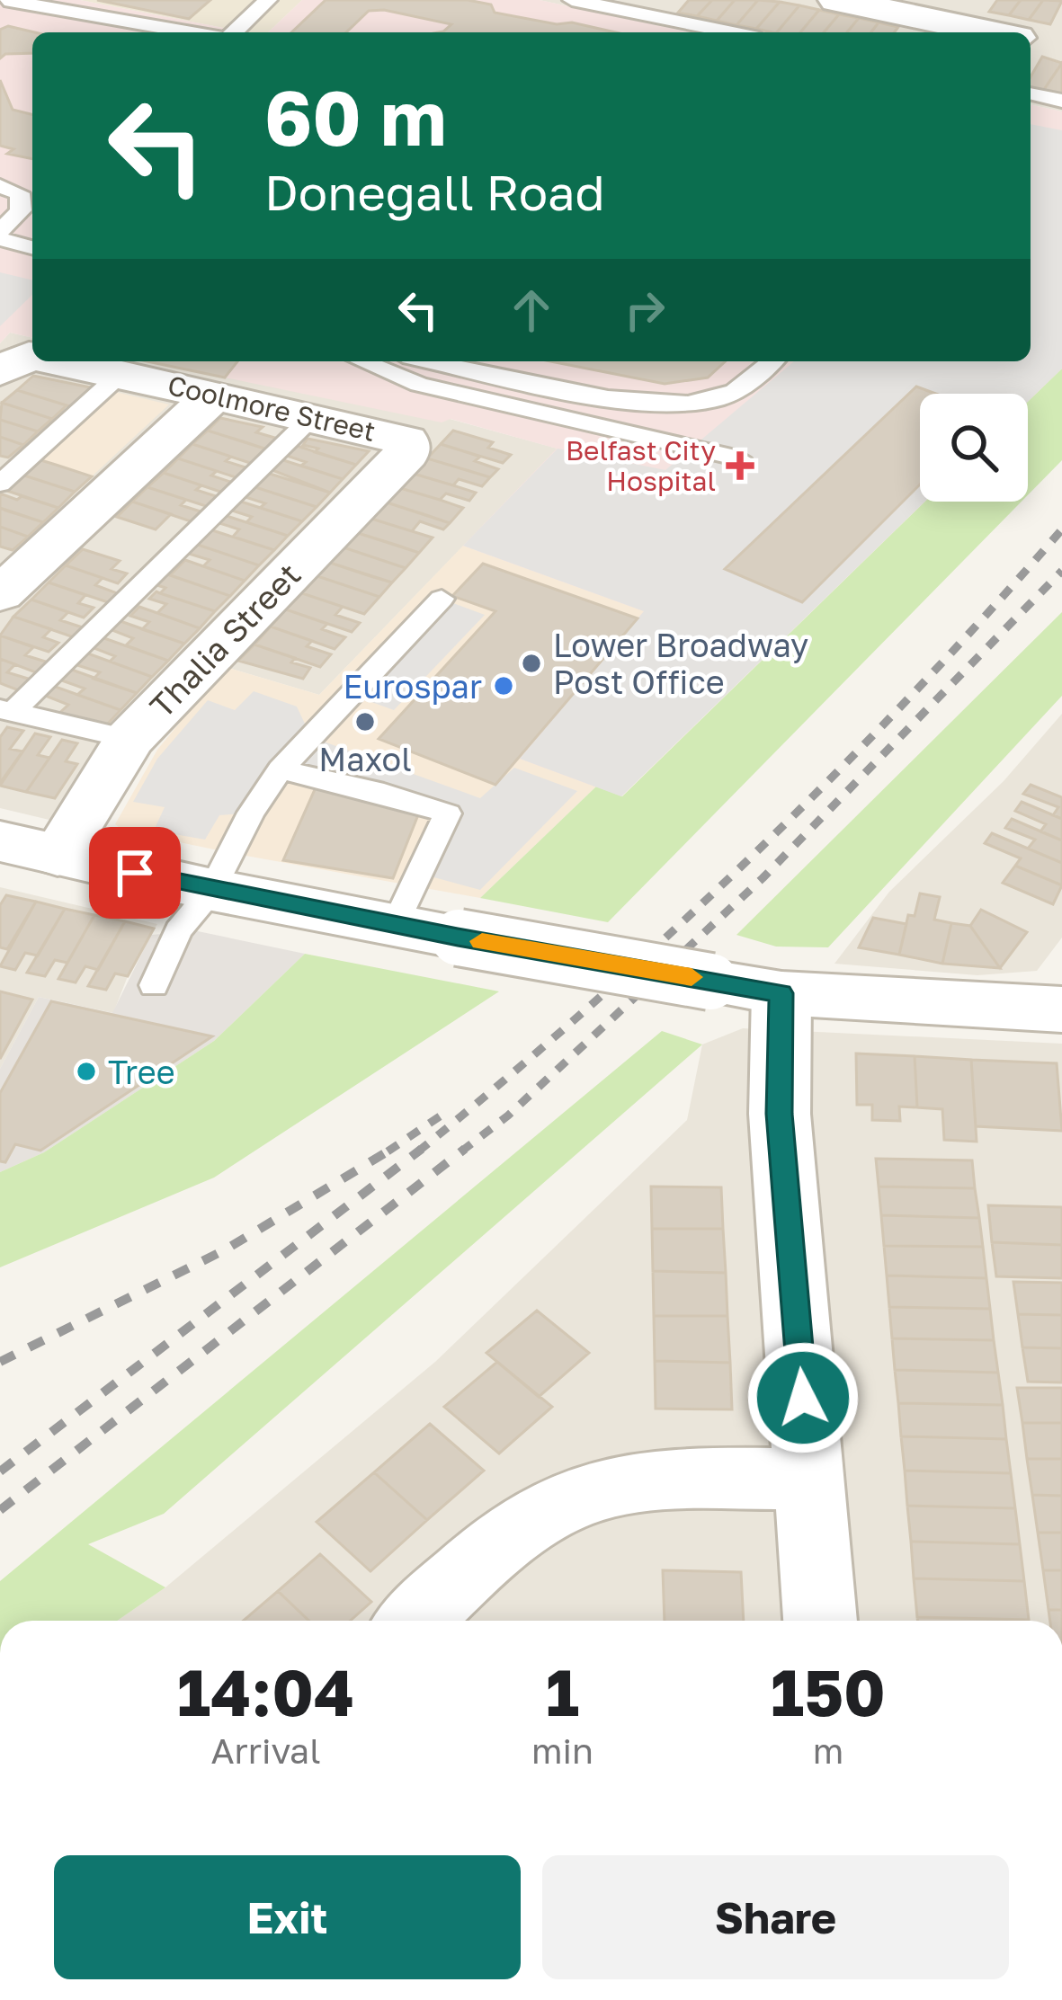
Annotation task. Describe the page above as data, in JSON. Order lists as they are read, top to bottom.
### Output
{
  "streets": {
    "street": ["Coolmore Street", "Thalia Street"]
  },
  "crossings": [
    ["Coolmore Street", "Thalia Street"]
  ],
  "places": {
    "health": ["Belfast City Hospital"],
    "other": [
      "Lower Broadway Post Office",
      "Eurospar",
      "Maxol",
      "Tree"
    ]
  },
  "page": {
    "turn": ["60 m", "Donegall Road"],
    "eta": [
      "14:04",
      "Arrival",
      "1",
      "min",
      "150",
      "m"
    ],
    "buttons": ["Exit", "Share"]
  }
}
